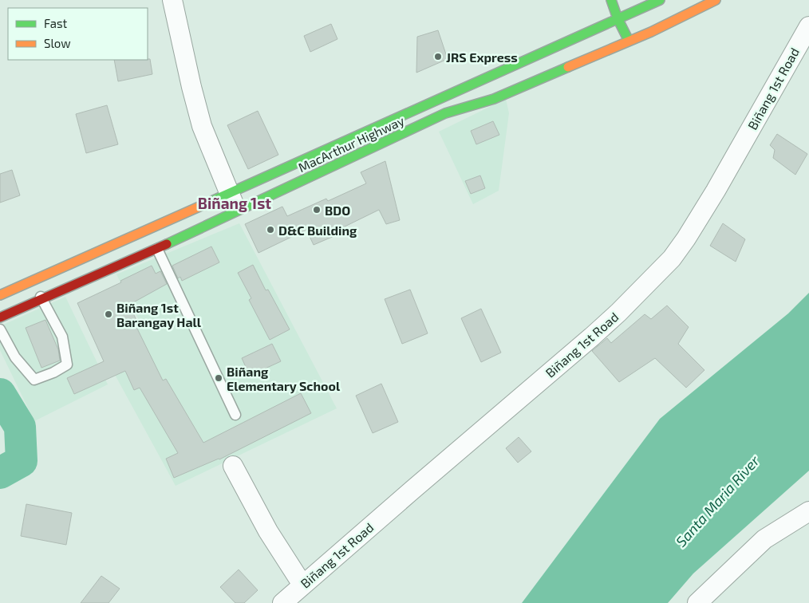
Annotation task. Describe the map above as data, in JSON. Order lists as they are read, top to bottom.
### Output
{
  "streets": {
    "main road": ["MacArthur Highway"],
    "street": ["Biñang 1st Road"]
  },
  "districts": ["Biñang 1st"],
  "water": ["Santa Maria River"],
  "places": [
    "JRS Express",
    "BDO",
    "D&C Building",
    "Biñang 1st Barangay Hall",
    "Biñang Elementary School"
  ],
  "legend": ["Fast", "Slow"]
}
